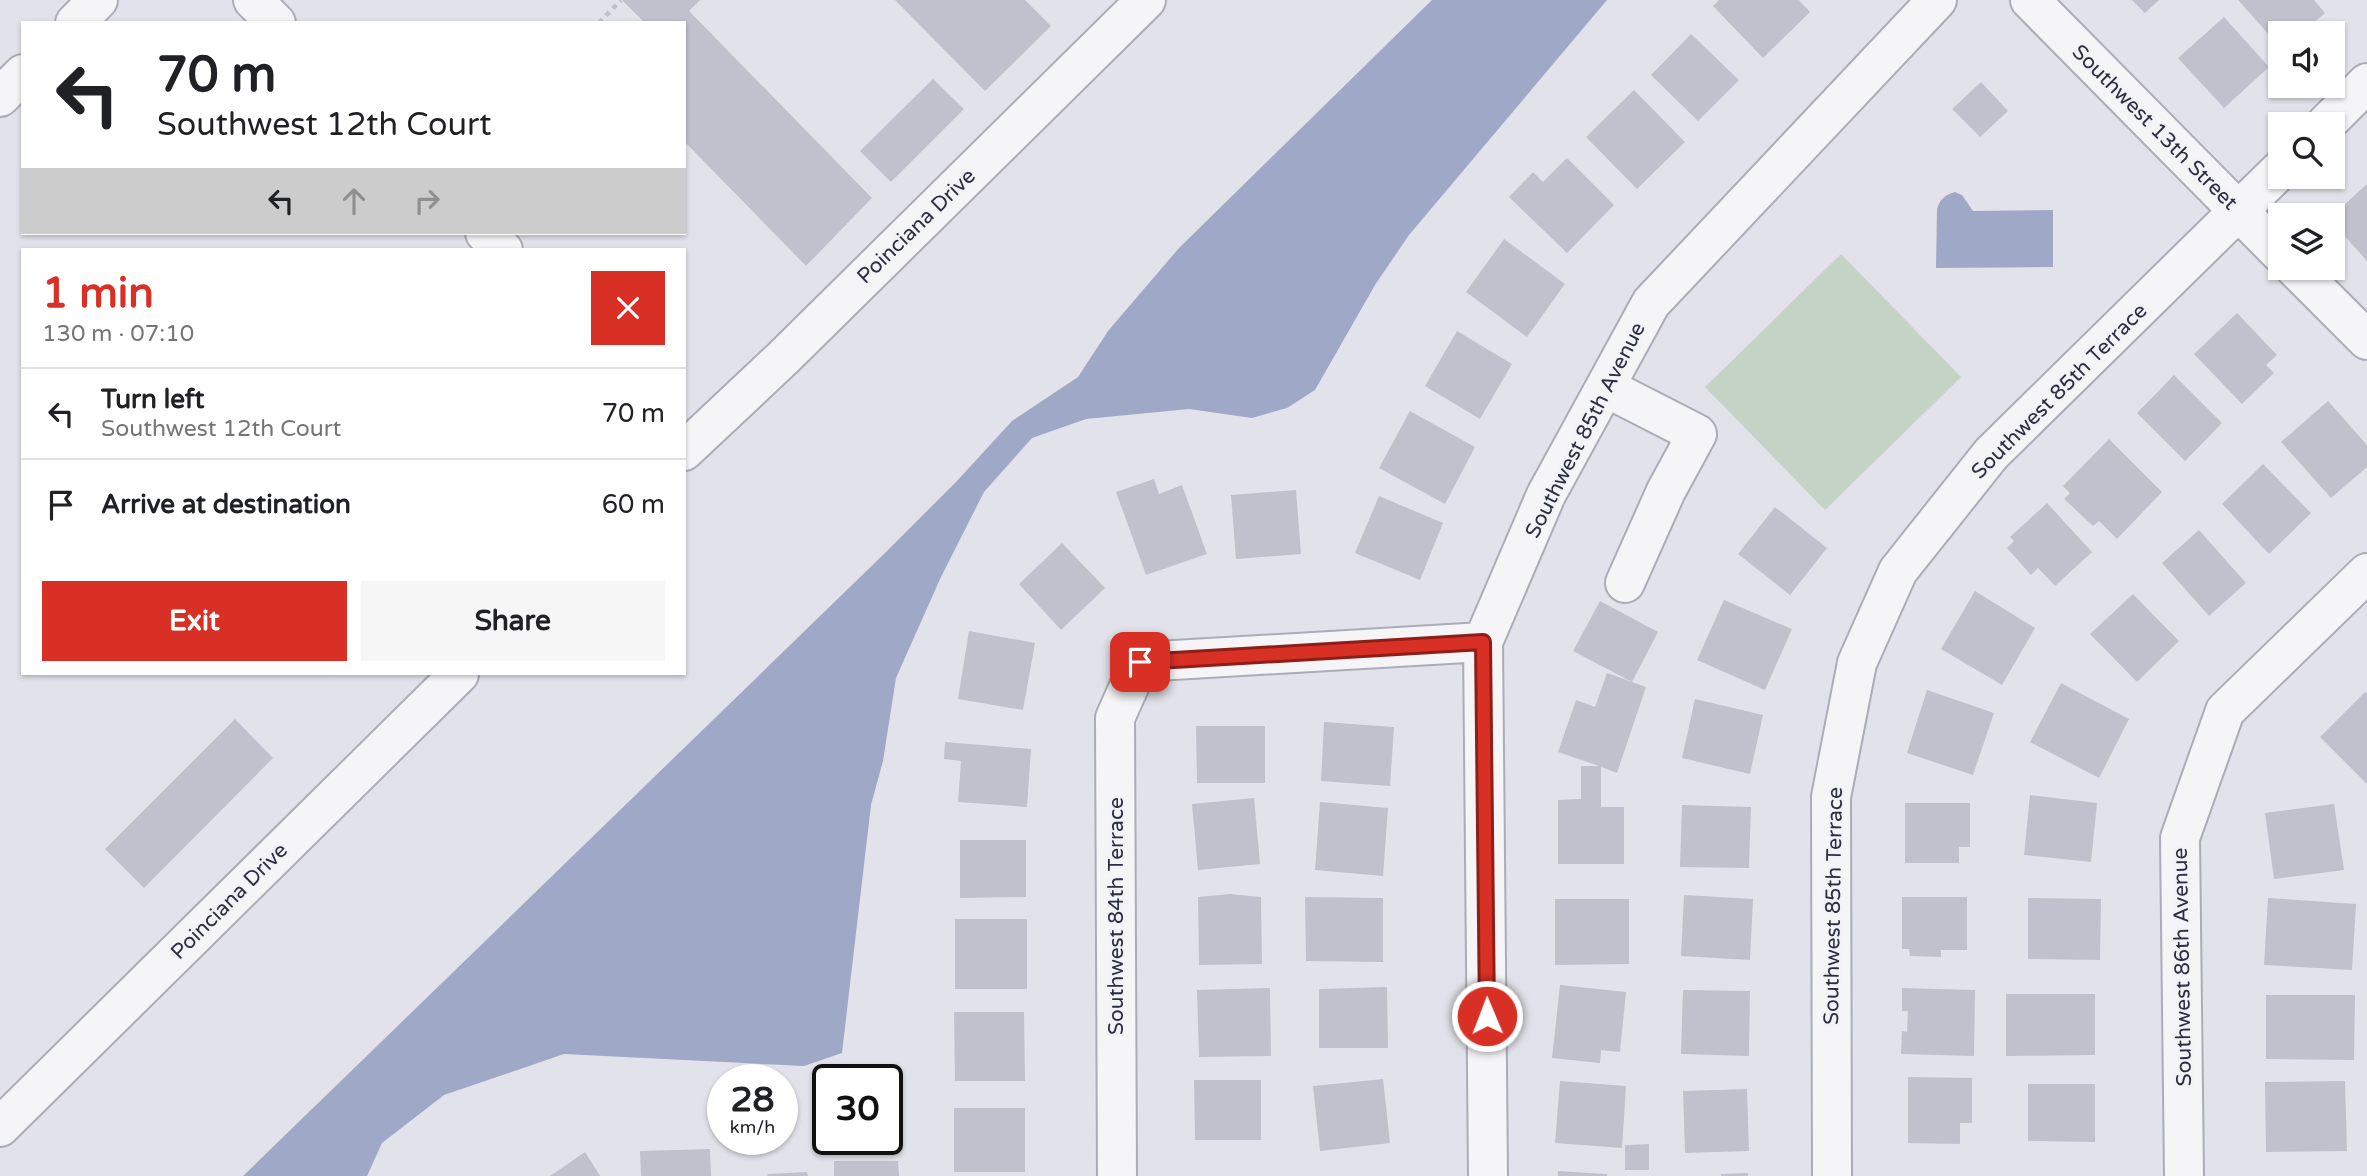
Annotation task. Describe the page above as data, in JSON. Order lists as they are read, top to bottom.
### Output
{
  "streets": {
    "street": [
      "Southwest 13th Street",
      "Poinciana Drive",
      "Southwest 85th Terrace",
      "Southwest 85th Avenue",
      "Southwest 84th Terrace",
      "Southwest 86th Avenue"
    ]
  },
  "crossings": [
    ["Southwest 13th Street", "Southwest 85th Terrace"],
    ["Southwest 85th Avenue", "Southwest 84th Terrace"]
  ],
  "page": {
    "turn": ["70 m", "Southwest 12th Court"],
    "heading": ["1 min", "130 m · 07:10"],
    "list": [
      {
        "name": "Turn left",
        "note": "Southwest 12th Court",
        "value": "70 m"
      },
      {
        "name": "Arrive at destination",
        "value": "60 m"
      }
    ],
    "buttons": ["Exit", "Share"],
    "speed": "28 km/h",
    "limit": "30"
  }
}
